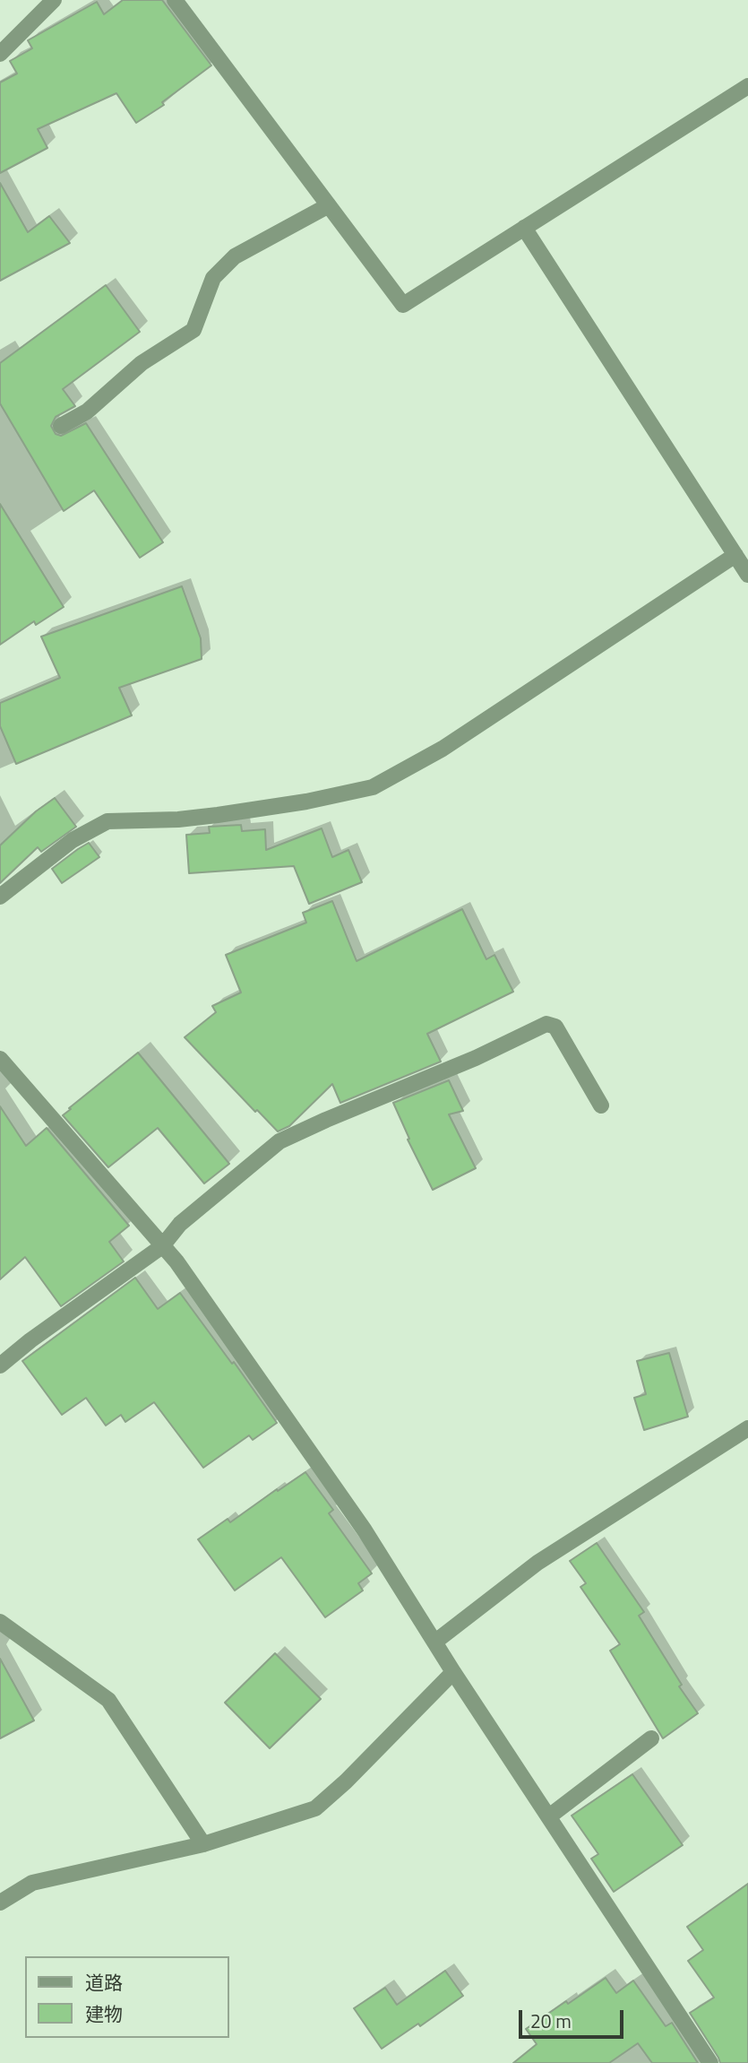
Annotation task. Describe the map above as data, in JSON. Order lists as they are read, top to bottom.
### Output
{
  "legend": ["道路", "建物"],
  "scale_bar": "20 m"
}
